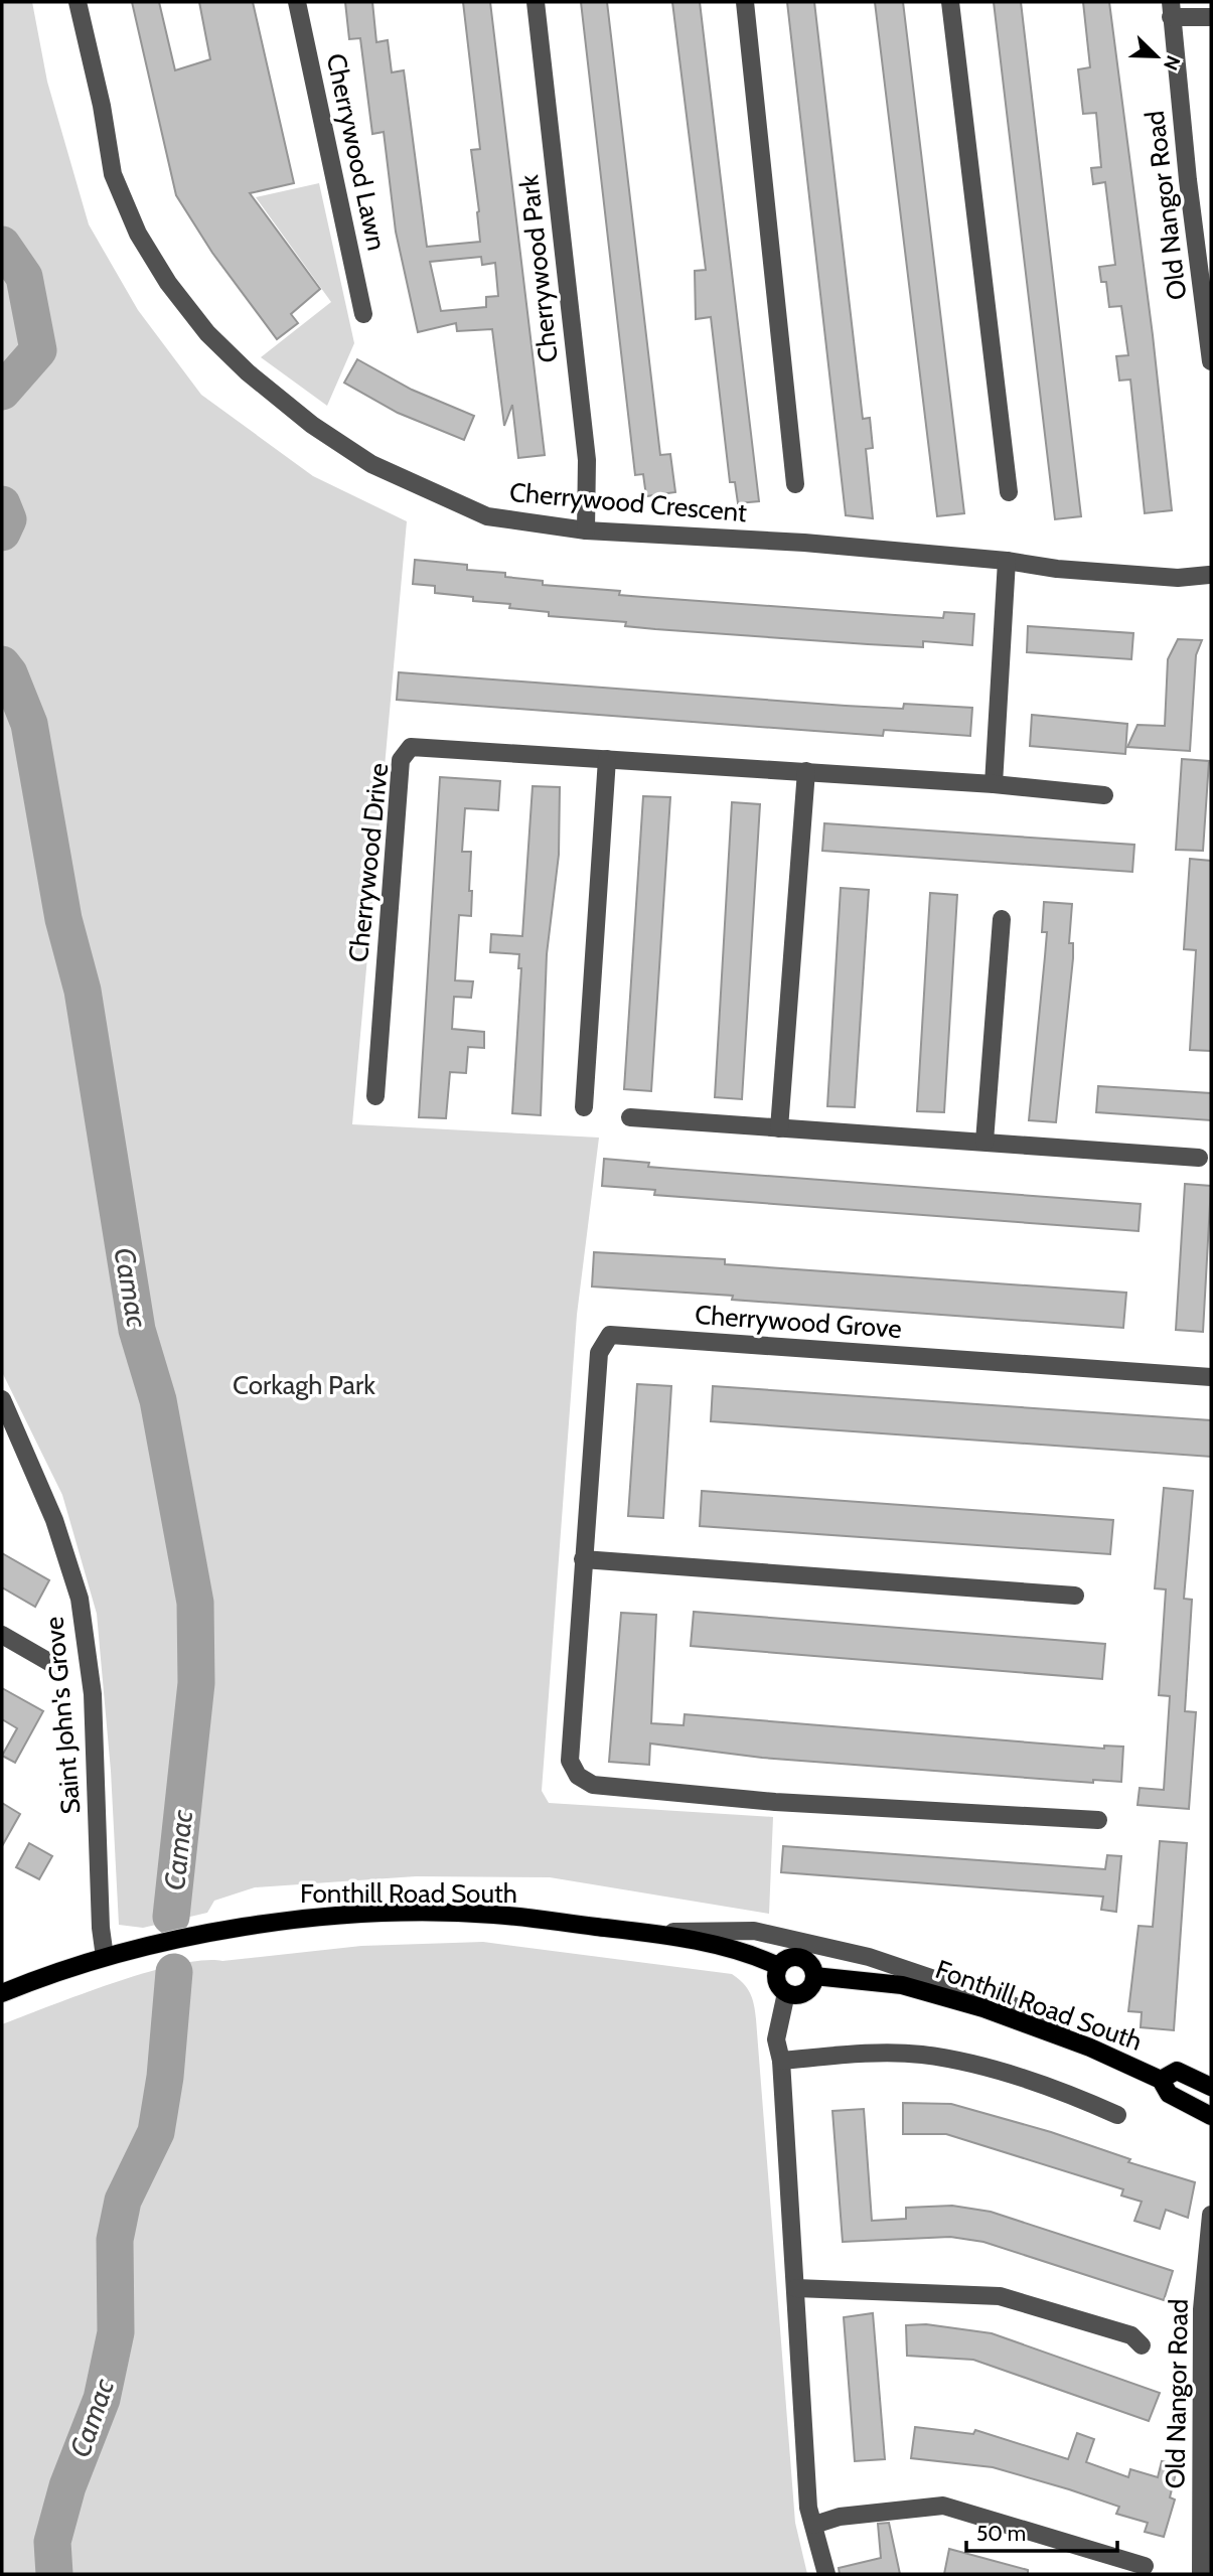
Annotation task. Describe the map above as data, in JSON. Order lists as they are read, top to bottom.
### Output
{
  "streets": {
    "main road": ["Fonthill Road South"],
    "street": [
      "Cherrywood Lawn",
      "Old Nangor Road",
      "Cherrywood Park",
      "Cherrywood Crescent",
      "Cherrywood Drive",
      "Cherrywood Grove",
      "Saint John's Grove"
    ]
  },
  "crossings": [
    ["Cherrywood Park", "Cherrywood Crescent"],
    ["Saint John's Grove", "Fonthill Road South"]
  ],
  "water": ["Camac"],
  "parks": ["Corkagh Park"],
  "scale_bar": "50 m",
  "north": "bottom right"
}
